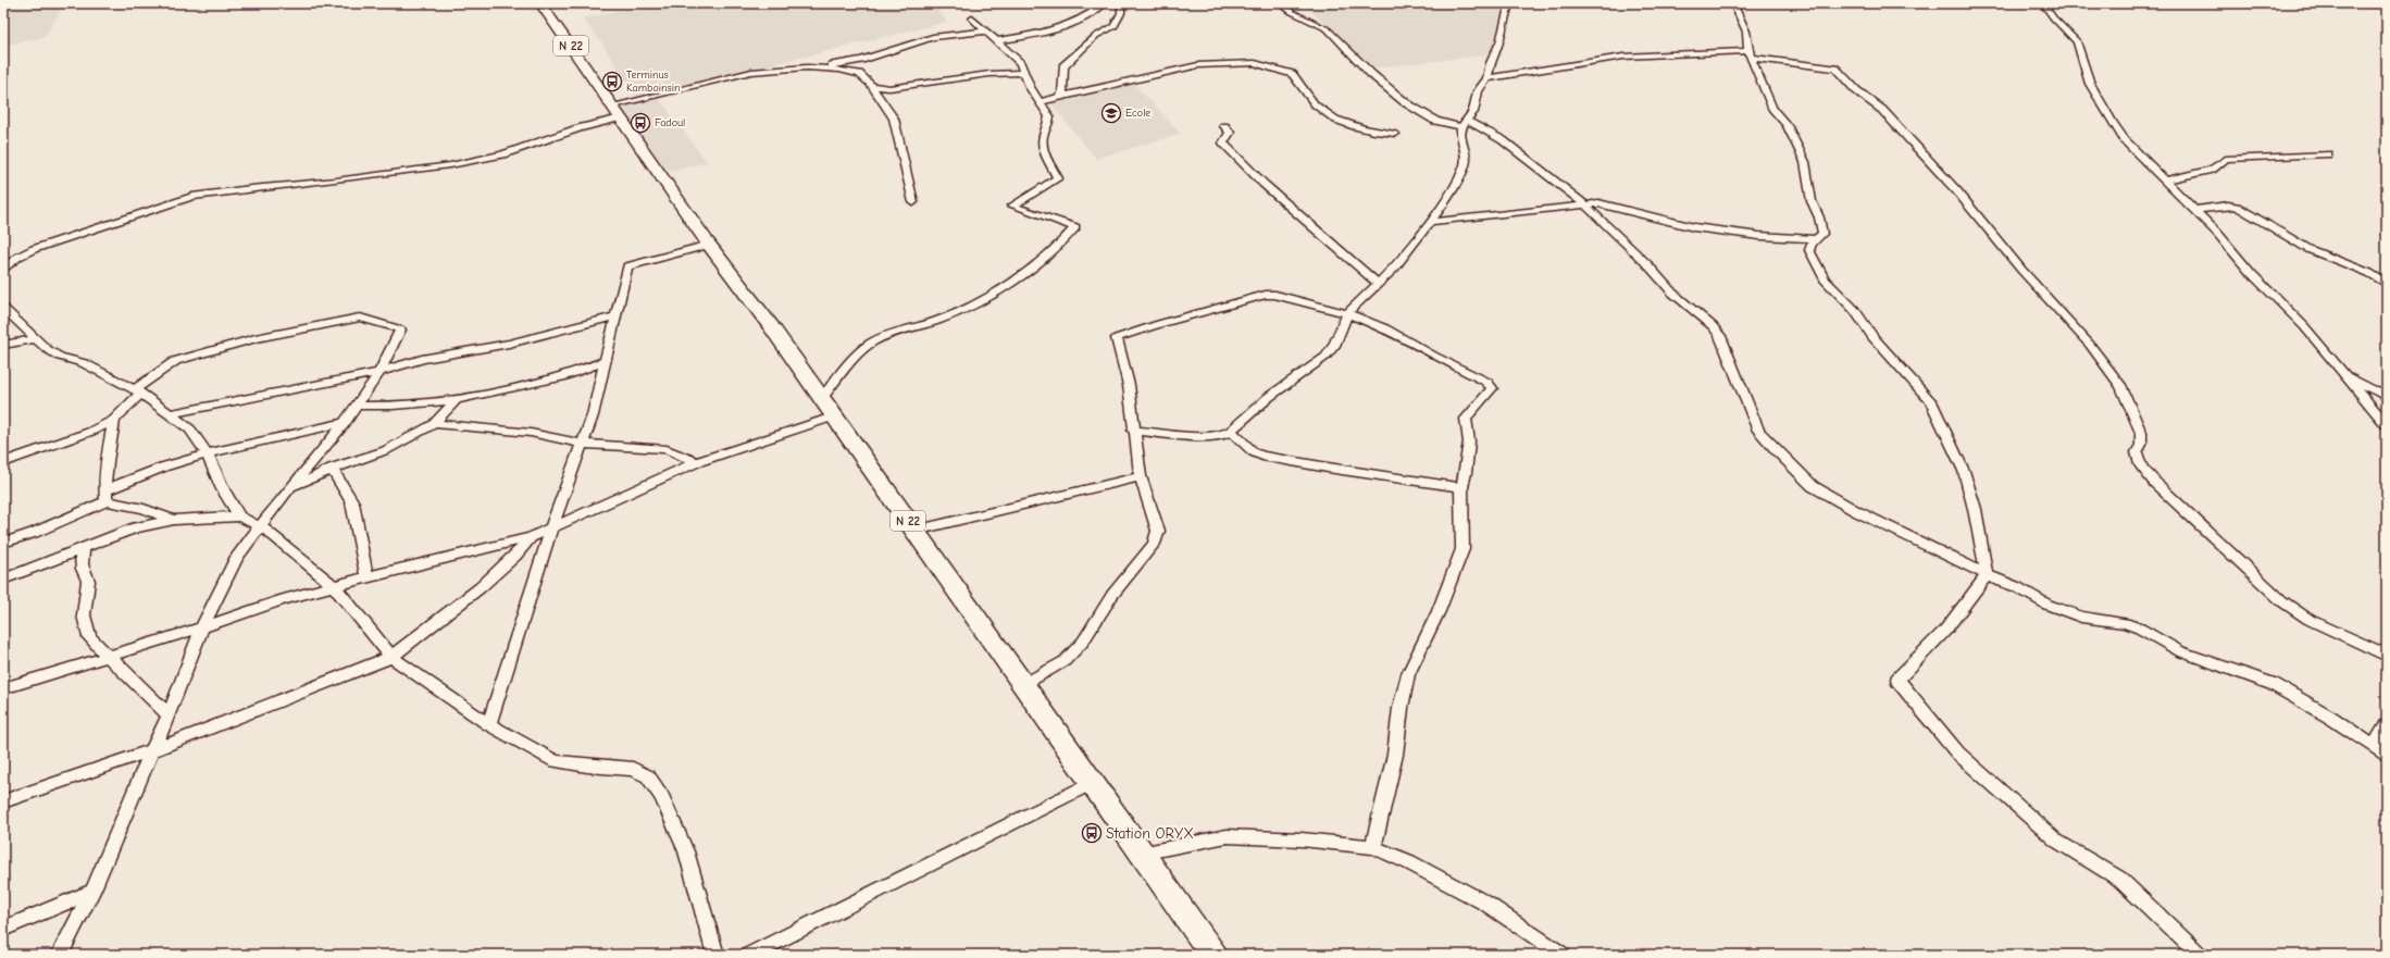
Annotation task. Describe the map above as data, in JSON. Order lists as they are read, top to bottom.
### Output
{
  "streets": {
    "main road": ["N 22"]
  },
  "places": {
    "bus stop": ["Terminus Kamboinsin", "Fadoul", "Station ORYX"],
    "school or university": ["Ecole"]
  }
}
